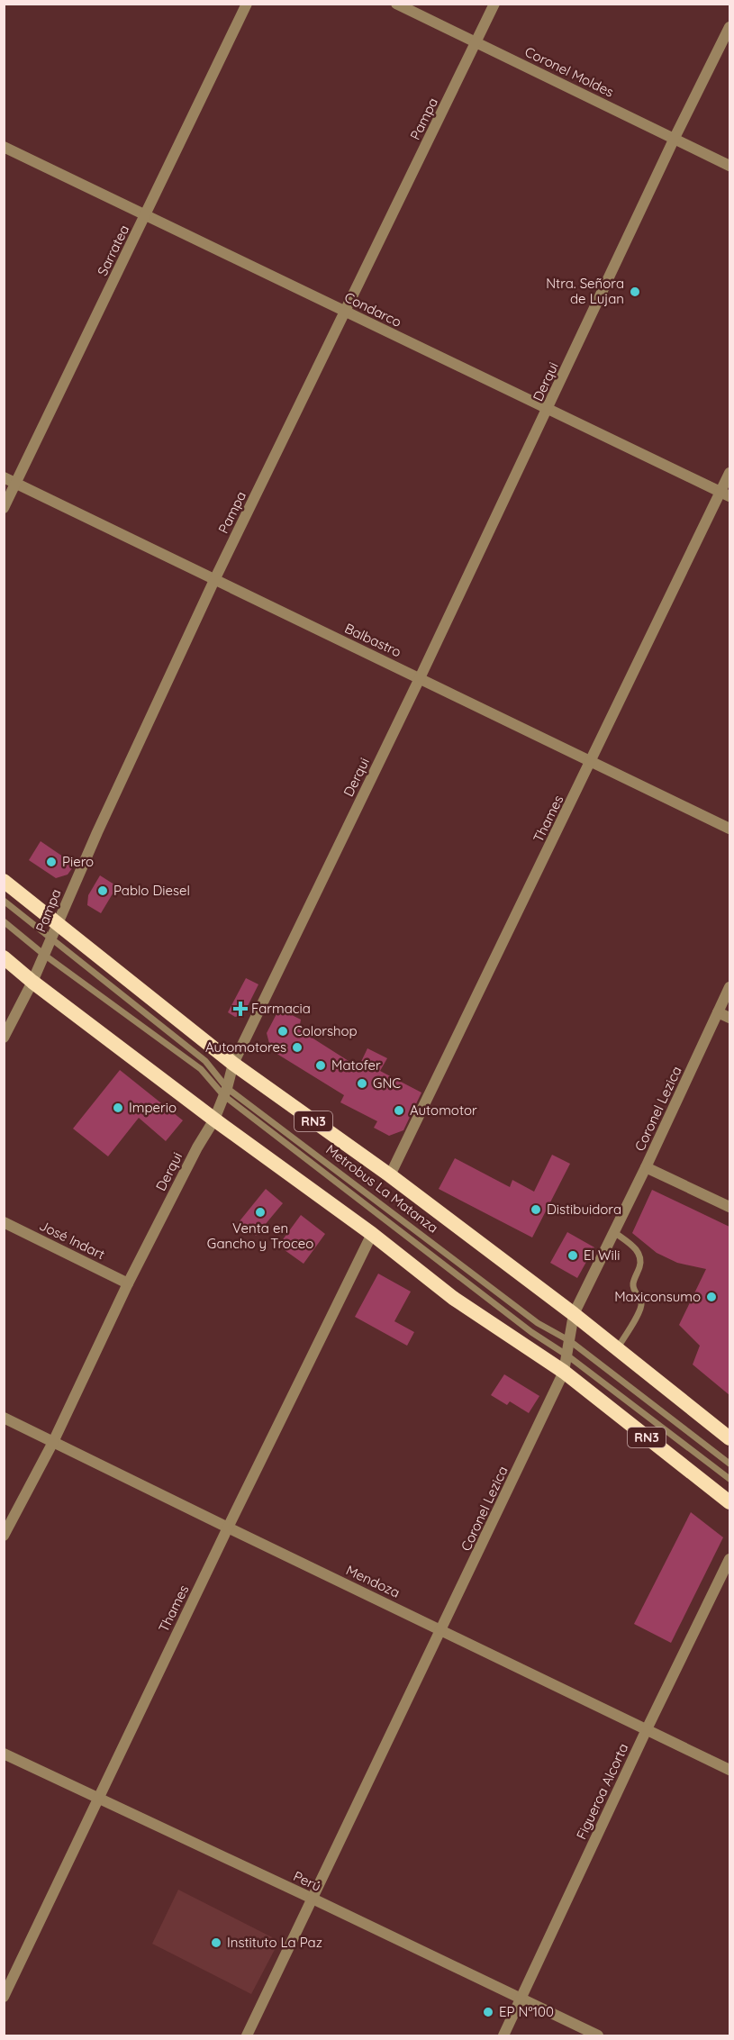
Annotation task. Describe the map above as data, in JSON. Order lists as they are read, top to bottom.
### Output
{
  "streets": {
    "highway": ["RN3"],
    "street": [
      "Coronel Moldes",
      "Pampa",
      "Sarratea",
      "Condarco",
      "Derqui",
      "Balbastro",
      "Thames",
      "Coronel Lezica",
      "José Indart",
      "Mendoza",
      "Figueroa Alcorta",
      "Perú"
    ],
    "lane": ["Metrobus La Matanza"]
  },
  "crossings": [
    ["Coronel Moldes", "Pampa"],
    ["Coronel Moldes", "Derqui"],
    ["Pampa", "Condarco"],
    ["Pampa", "Balbastro"],
    ["Pampa", "RN3"],
    ["Pampa", "Metrobus La Matanza"],
    ["Sarratea", "Condarco"],
    ["Sarratea", "Balbastro"],
    ["Condarco", "Derqui"],
    ["Condarco", "Thames"],
    ["Derqui", "Balbastro"],
    ["Derqui", "RN3"],
    ["Derqui", "Metrobus La Matanza"],
    ["Derqui", "José Indart"],
    ["Derqui", "Mendoza"],
    ["Balbastro", "Thames"],
    ["Thames", "RN3"],
    ["Thames", "Mendoza"],
    ["Thames", "Perú"],
    ["Coronel Lezica", "RN3"],
    ["Coronel Lezica", "Metrobus La Matanza"],
    ["Coronel Lezica", "Mendoza"],
    ["Coronel Lezica", "Perú"],
    ["Mendoza", "Figueroa Alcorta"],
    ["Figueroa Alcorta", "Perú"]
  ],
  "places": {
    "other": [
      "Ntra. Señora de Lujan",
      "Piero",
      "Pablo Diesel",
      "Colorshop",
      "Automotores",
      "Matofer",
      "GNC",
      "Imperio",
      "Automotor",
      "Distibuidora",
      "Venta en Gancho y Troceo",
      "El Wili",
      "Maxiconsumo",
      "Instituto La Paz",
      "EP N°100"
    ],
    "health": ["Farmacia"]
  }
}
